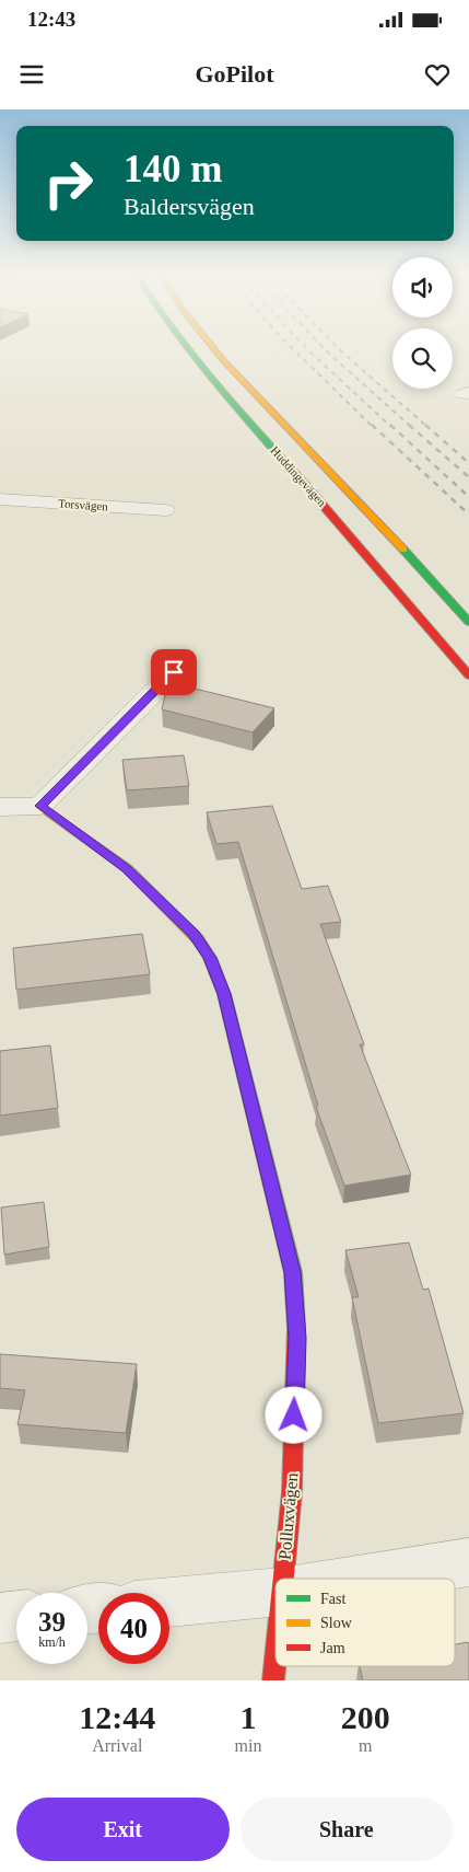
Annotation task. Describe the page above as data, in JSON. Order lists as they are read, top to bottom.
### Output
{
  "streets": {
    "main road": ["Huddingevägen", "Polluxvägen"],
    "street": ["Torsvägen"]
  },
  "legend": ["Fast", "Slow", "Jam"],
  "page": {
    "status": "12:43",
    "header": "GoPilot",
    "turn": ["140 m", "Baldersvägen"],
    "speed": "39 km/h",
    "limit": "40",
    "eta": [
      "12:44",
      "Arrival",
      "1",
      "min",
      "200",
      "m"
    ],
    "buttons": ["Exit", "Share"]
  }
}
